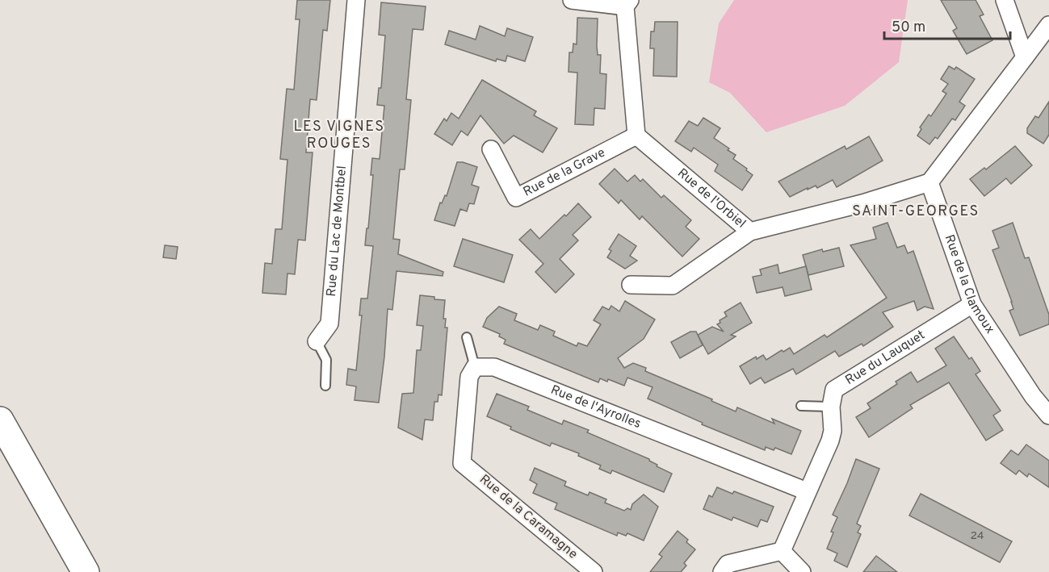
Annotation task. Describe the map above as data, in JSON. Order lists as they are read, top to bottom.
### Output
{
  "streets": {
    "street": [
      "Rue de la Grave",
      "Rue de l'Orbiel",
      "Rue du Lac de Montbel",
      "Rue de la Clamoux",
      "Rue du Lauquet",
      "Rue de l'Ayrolles",
      "Rue de la Caramagne"
    ]
  },
  "crossings": [
    ["Rue de la Grave", "Rue de l'Orbiel"],
    ["Rue de l'Orbiel", "Rue de la Clamoux"],
    ["Rue de la Clamoux", "Rue du Lauquet"],
    ["Rue du Lauquet", "Rue de l'Ayrolles"],
    ["Rue de l'Ayrolles", "Rue de la Caramagne"]
  ],
  "districts": ["LES VIGNES ROUGES", "SAINT-GEORGES"],
  "house_numbers": ["24"],
  "scale_bar": "50 m"
}
